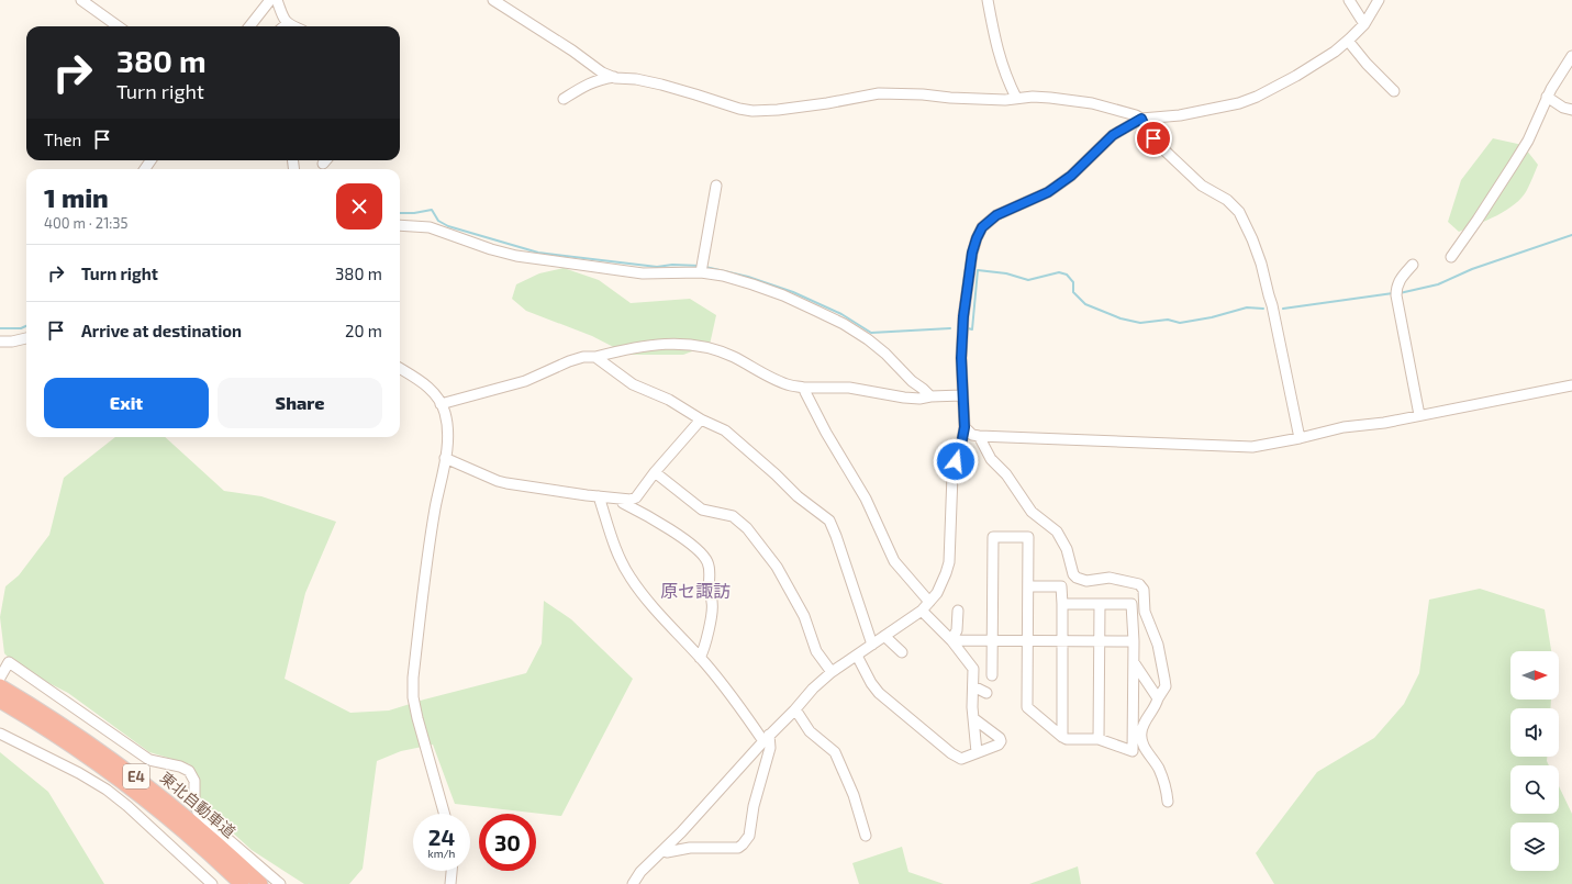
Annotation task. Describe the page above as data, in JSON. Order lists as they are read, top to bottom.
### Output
{
  "streets": {
    "highway": ["E4", "東北自動車道"]
  },
  "districts": ["原セ諏訪"],
  "north": "right",
  "page": {
    "turn": ["380 m", "Turn right"],
    "then": "Then",
    "heading": ["1 min", "400 m · 21:35"],
    "list": [
      {
        "name": "Turn right",
        "value": "380 m"
      },
      {
        "name": "Arrive at destination",
        "value": "20 m"
      }
    ],
    "buttons": ["Exit", "Share"],
    "speed": "24 km/h",
    "limit": "30"
  }
}
